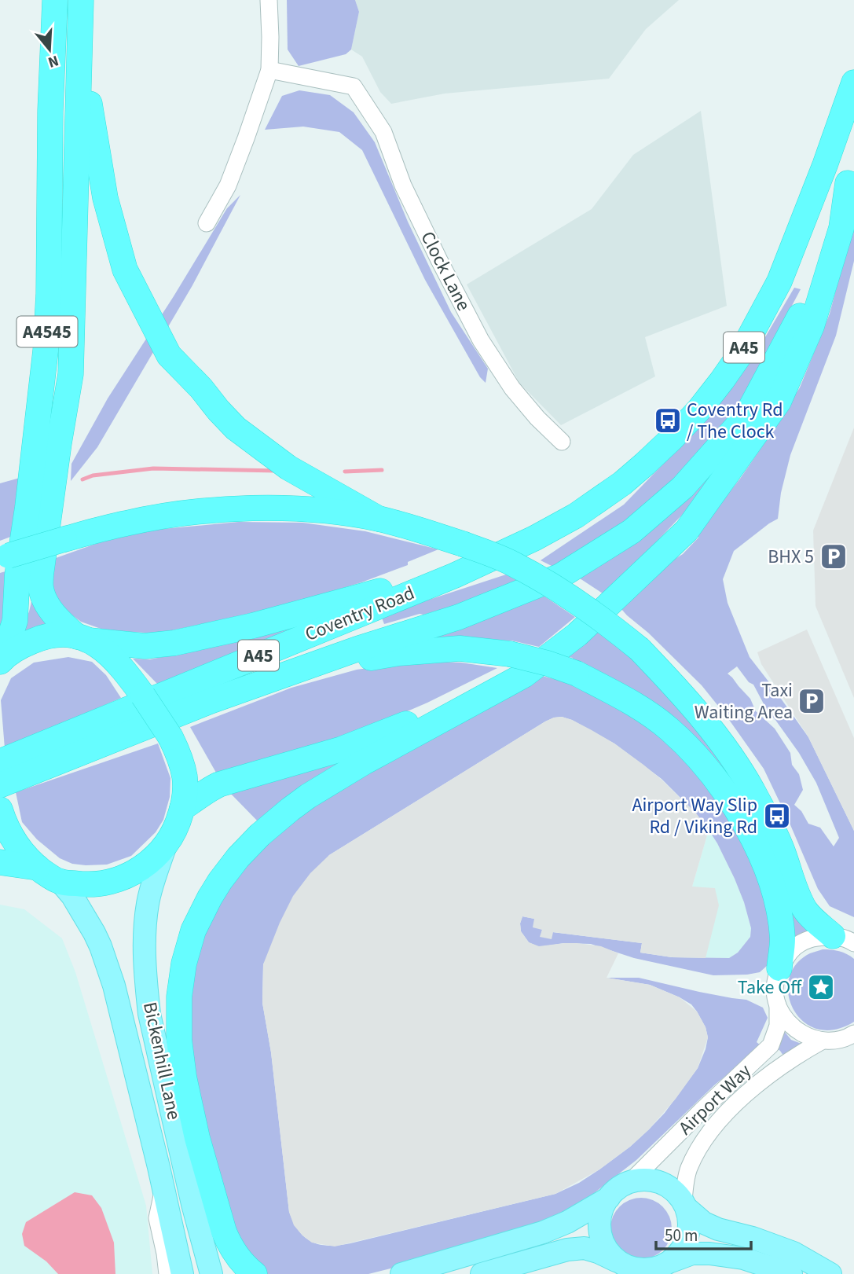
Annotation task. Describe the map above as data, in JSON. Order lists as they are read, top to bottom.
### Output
{
  "streets": {
    "highway": ["A4545", "A45", "Coventry Road"],
    "main road": ["Bickenhill Lane"],
    "street": ["Clock Lane", "Airport Way"]
  },
  "crossings": [
    ["A45", "Coventry Road"]
  ],
  "places": {
    "bus stop": ["Coventry Rd / The Clock", "Airport Way Slip Rd / Viking Rd"],
    "parking": ["BHX 5", "Taxi Waiting Area"],
    "place": ["Take Off"]
  },
  "scale_bar": "50 m",
  "north": "bottom"
}
